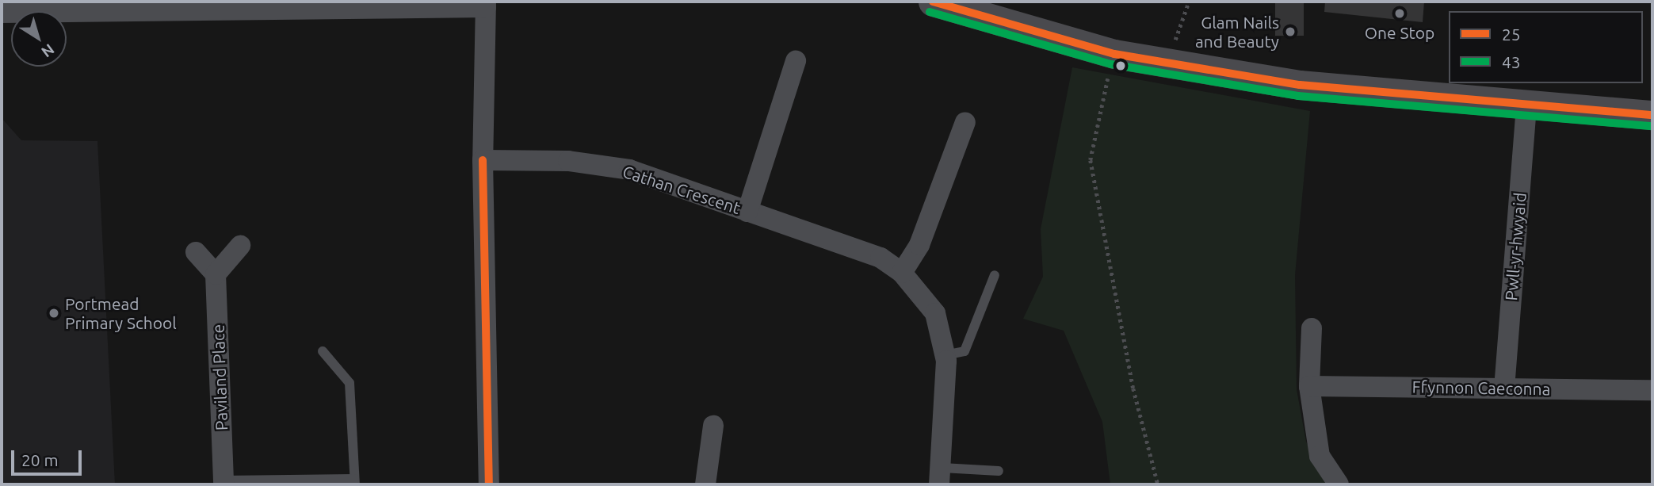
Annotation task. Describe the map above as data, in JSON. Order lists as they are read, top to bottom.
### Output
{
  "streets": {
    "street": [
      "Cathan Crescent",
      "Pwll-yr-hwyaid",
      "Paviland Place",
      "Ffynnon Caeconna"
    ]
  },
  "crossings": [
    ["Pwll-yr-hwyaid", "Ffynnon Caeconna"]
  ],
  "places": ["One Stop", "Glam Nails and Beauty", "Portmead Primary School"],
  "lines": ["transit line 25", "transit line 43"],
  "legend": ["25", "43"],
  "scale_bar": "20 m",
  "north": "bottom right"
}
